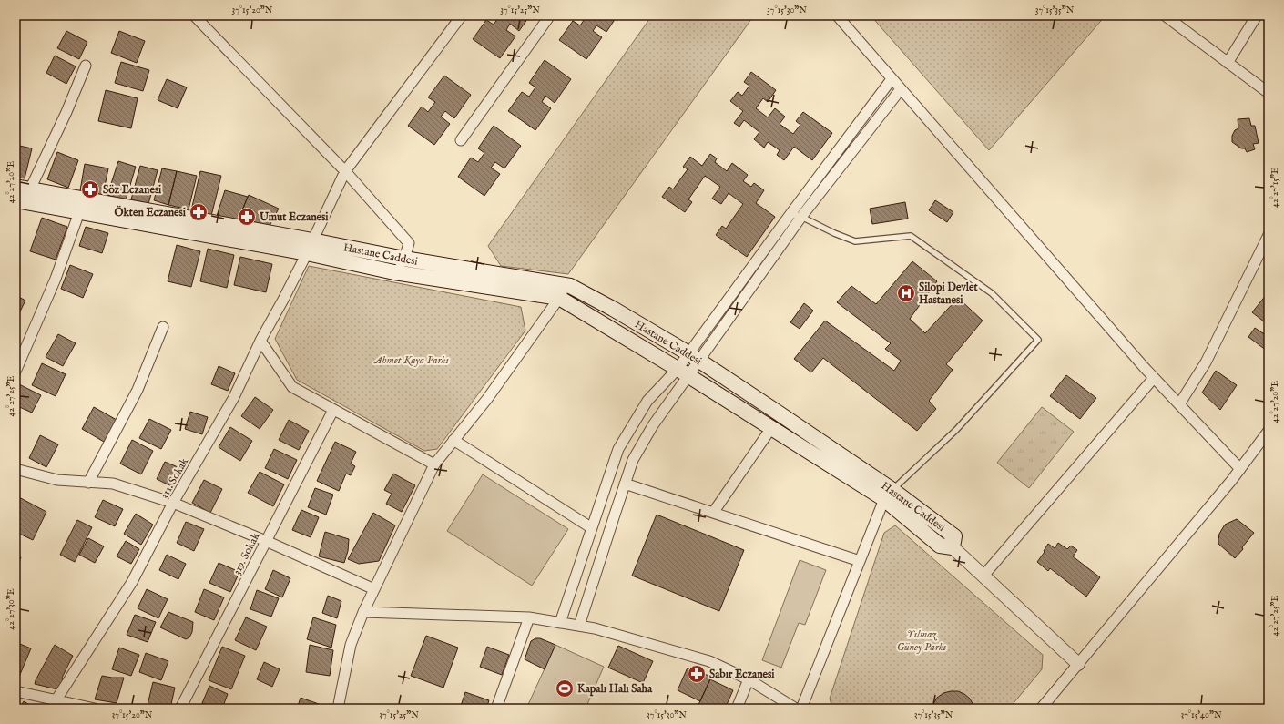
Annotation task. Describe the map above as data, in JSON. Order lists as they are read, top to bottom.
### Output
{
  "streets": {
    "main road": ["Hastane Caddesi"],
    "street": ["311. Sokak", "319. Sokak"]
  },
  "crossings": [
    ["Hastane Caddesi", "311. Sokak"]
  ],
  "parks": ["Ahmet Kaya Parkı", "Yılmaz Güney Parkı"],
  "places": {
    "pharmacy": [
      "Söz Eczanesi",
      "Ökten Eczanesi",
      "Umut Eczanesi",
      "Sabır Eczanesi"
    ],
    "hospital": ["Silopi Devlet Hastanesi"],
    "sports": ["Kapalı Halı Saha"]
  },
  "coordinates": [
    "37°15'20\"N",
    "37°15'25\"N",
    "37°15'30\"N",
    "37°15'35\"N",
    "42°27'20\"E",
    "42°27'15\"E",
    "42°27'25\"E",
    "42°27'30\"E",
    "37°15'40\"N"
  ]
}
